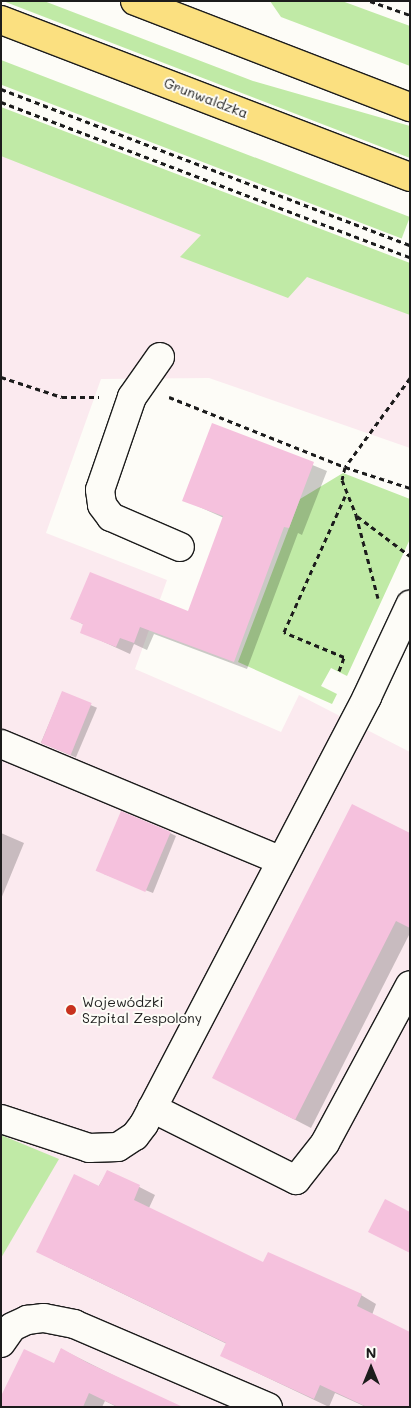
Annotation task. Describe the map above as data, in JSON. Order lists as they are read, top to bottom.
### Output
{
  "streets": {
    "main road": ["Grunwaldzka"]
  },
  "places": ["Wojewódzki Szpital Zespolony"],
  "north": "top"
}
